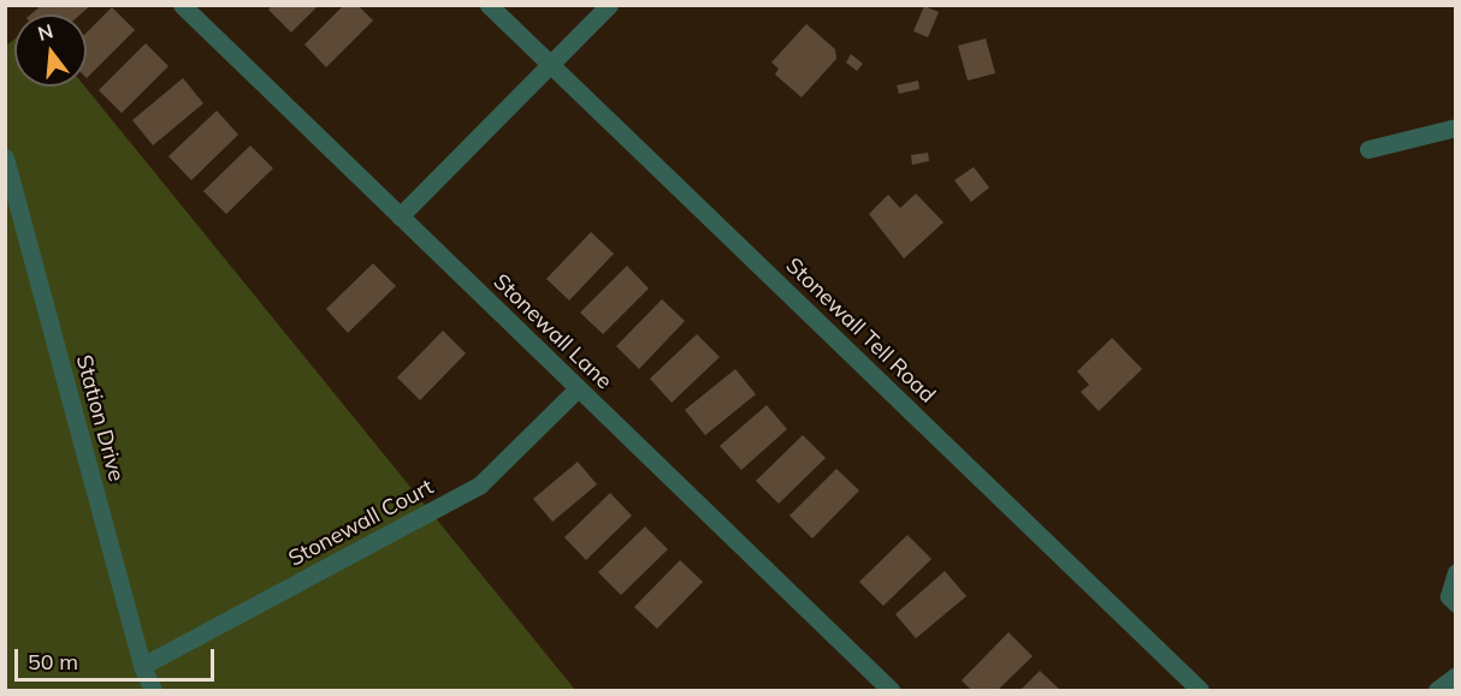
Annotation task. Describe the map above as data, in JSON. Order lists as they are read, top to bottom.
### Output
{
  "streets": {
    "street": [
      "Stonewall Tell Road",
      "Stonewall Lane",
      "Station Drive",
      "Stonewall Court"
    ]
  },
  "crossings": [
    ["Stonewall Lane", "Stonewall Court"],
    ["Station Drive", "Stonewall Court"]
  ],
  "scale_bar": "50 m",
  "north": "top"
}
